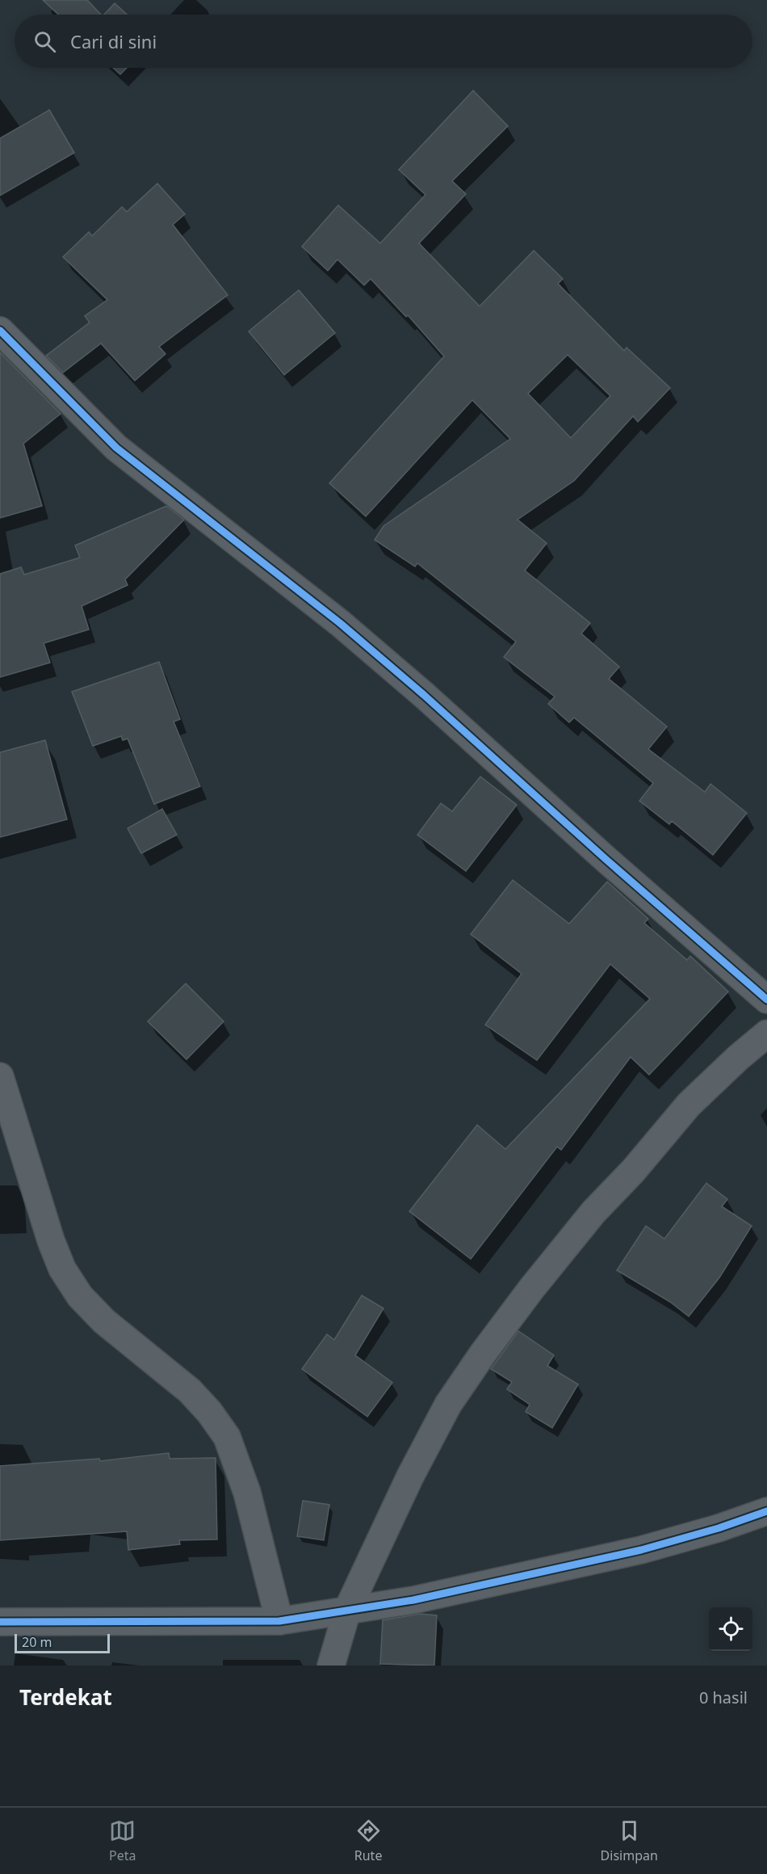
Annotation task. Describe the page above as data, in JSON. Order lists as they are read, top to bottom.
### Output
{
  "scale_bar": "20 m",
  "page": {
    "search": "Cari di sini",
    "scale": "20 m",
    "heading": ["Terdekat", "0 hasil"],
    "nav": ["Peta", "Rute", "Disimpan"]
  }
}
